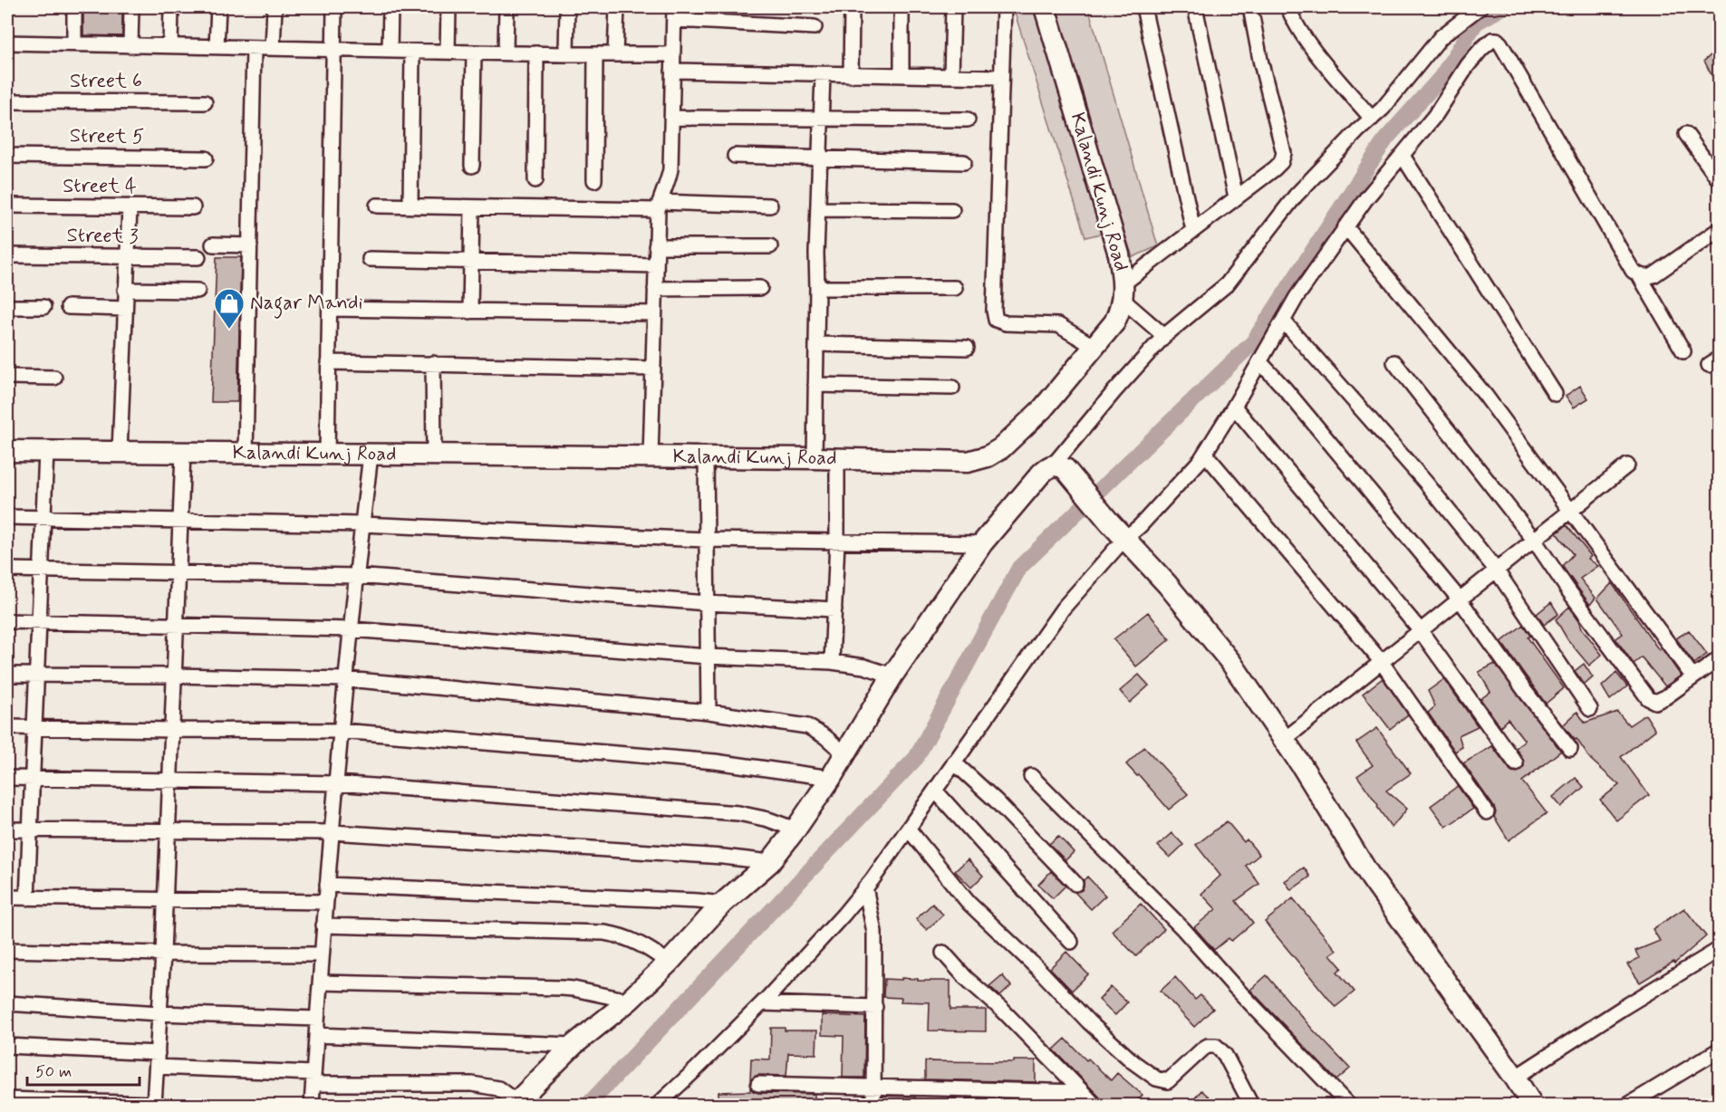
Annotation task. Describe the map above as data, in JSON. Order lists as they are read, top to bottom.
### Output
{
  "streets": {
    "street": [
      "Street 6",
      "Street 5",
      "Street 4",
      "Kalandi Kunj Road",
      "Street 3"
    ]
  },
  "places": {
    "shop": ["Nagar Mandi"]
  },
  "scale_bar": "50 m"
}
